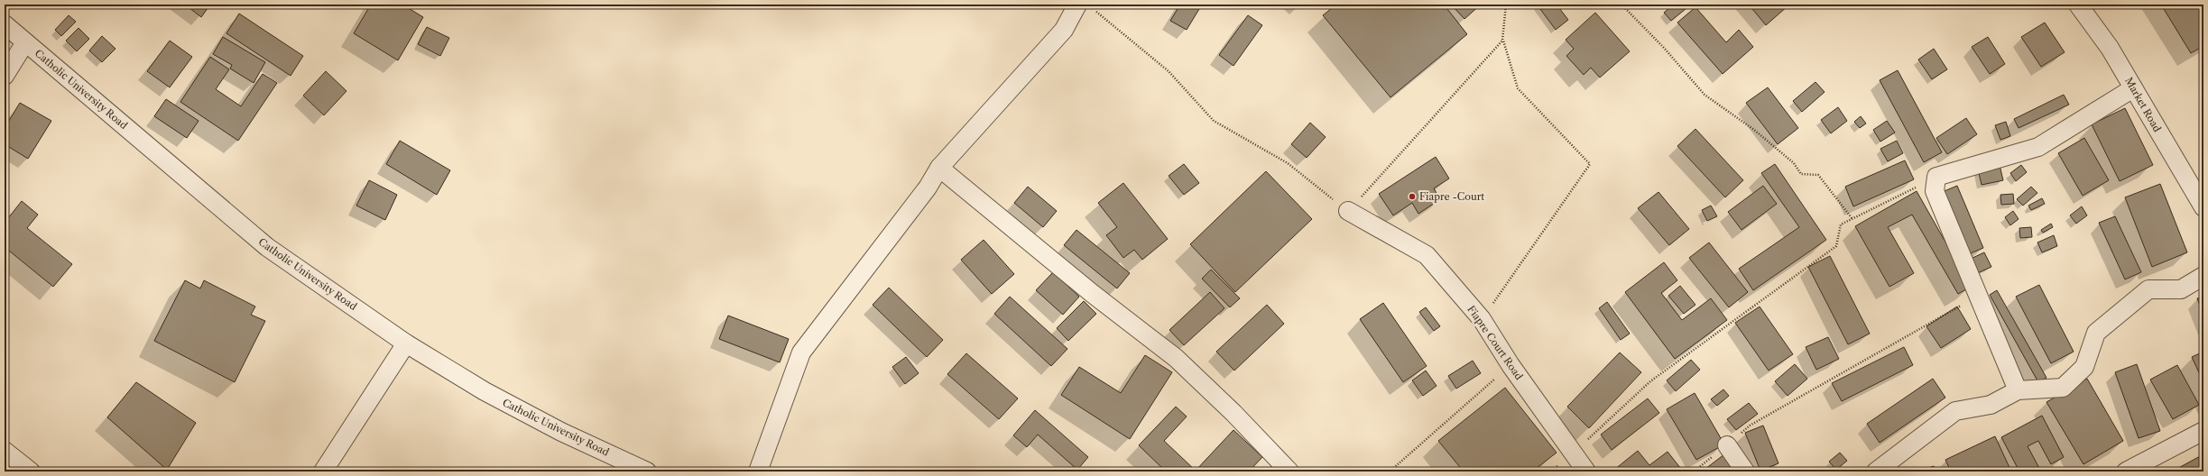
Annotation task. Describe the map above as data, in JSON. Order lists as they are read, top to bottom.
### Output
{
  "streets": {
    "street": ["Catholic University Road", "Market Road", "Fiapre Court Road"]
  },
  "places": ["Fiapre -Court"]
}
